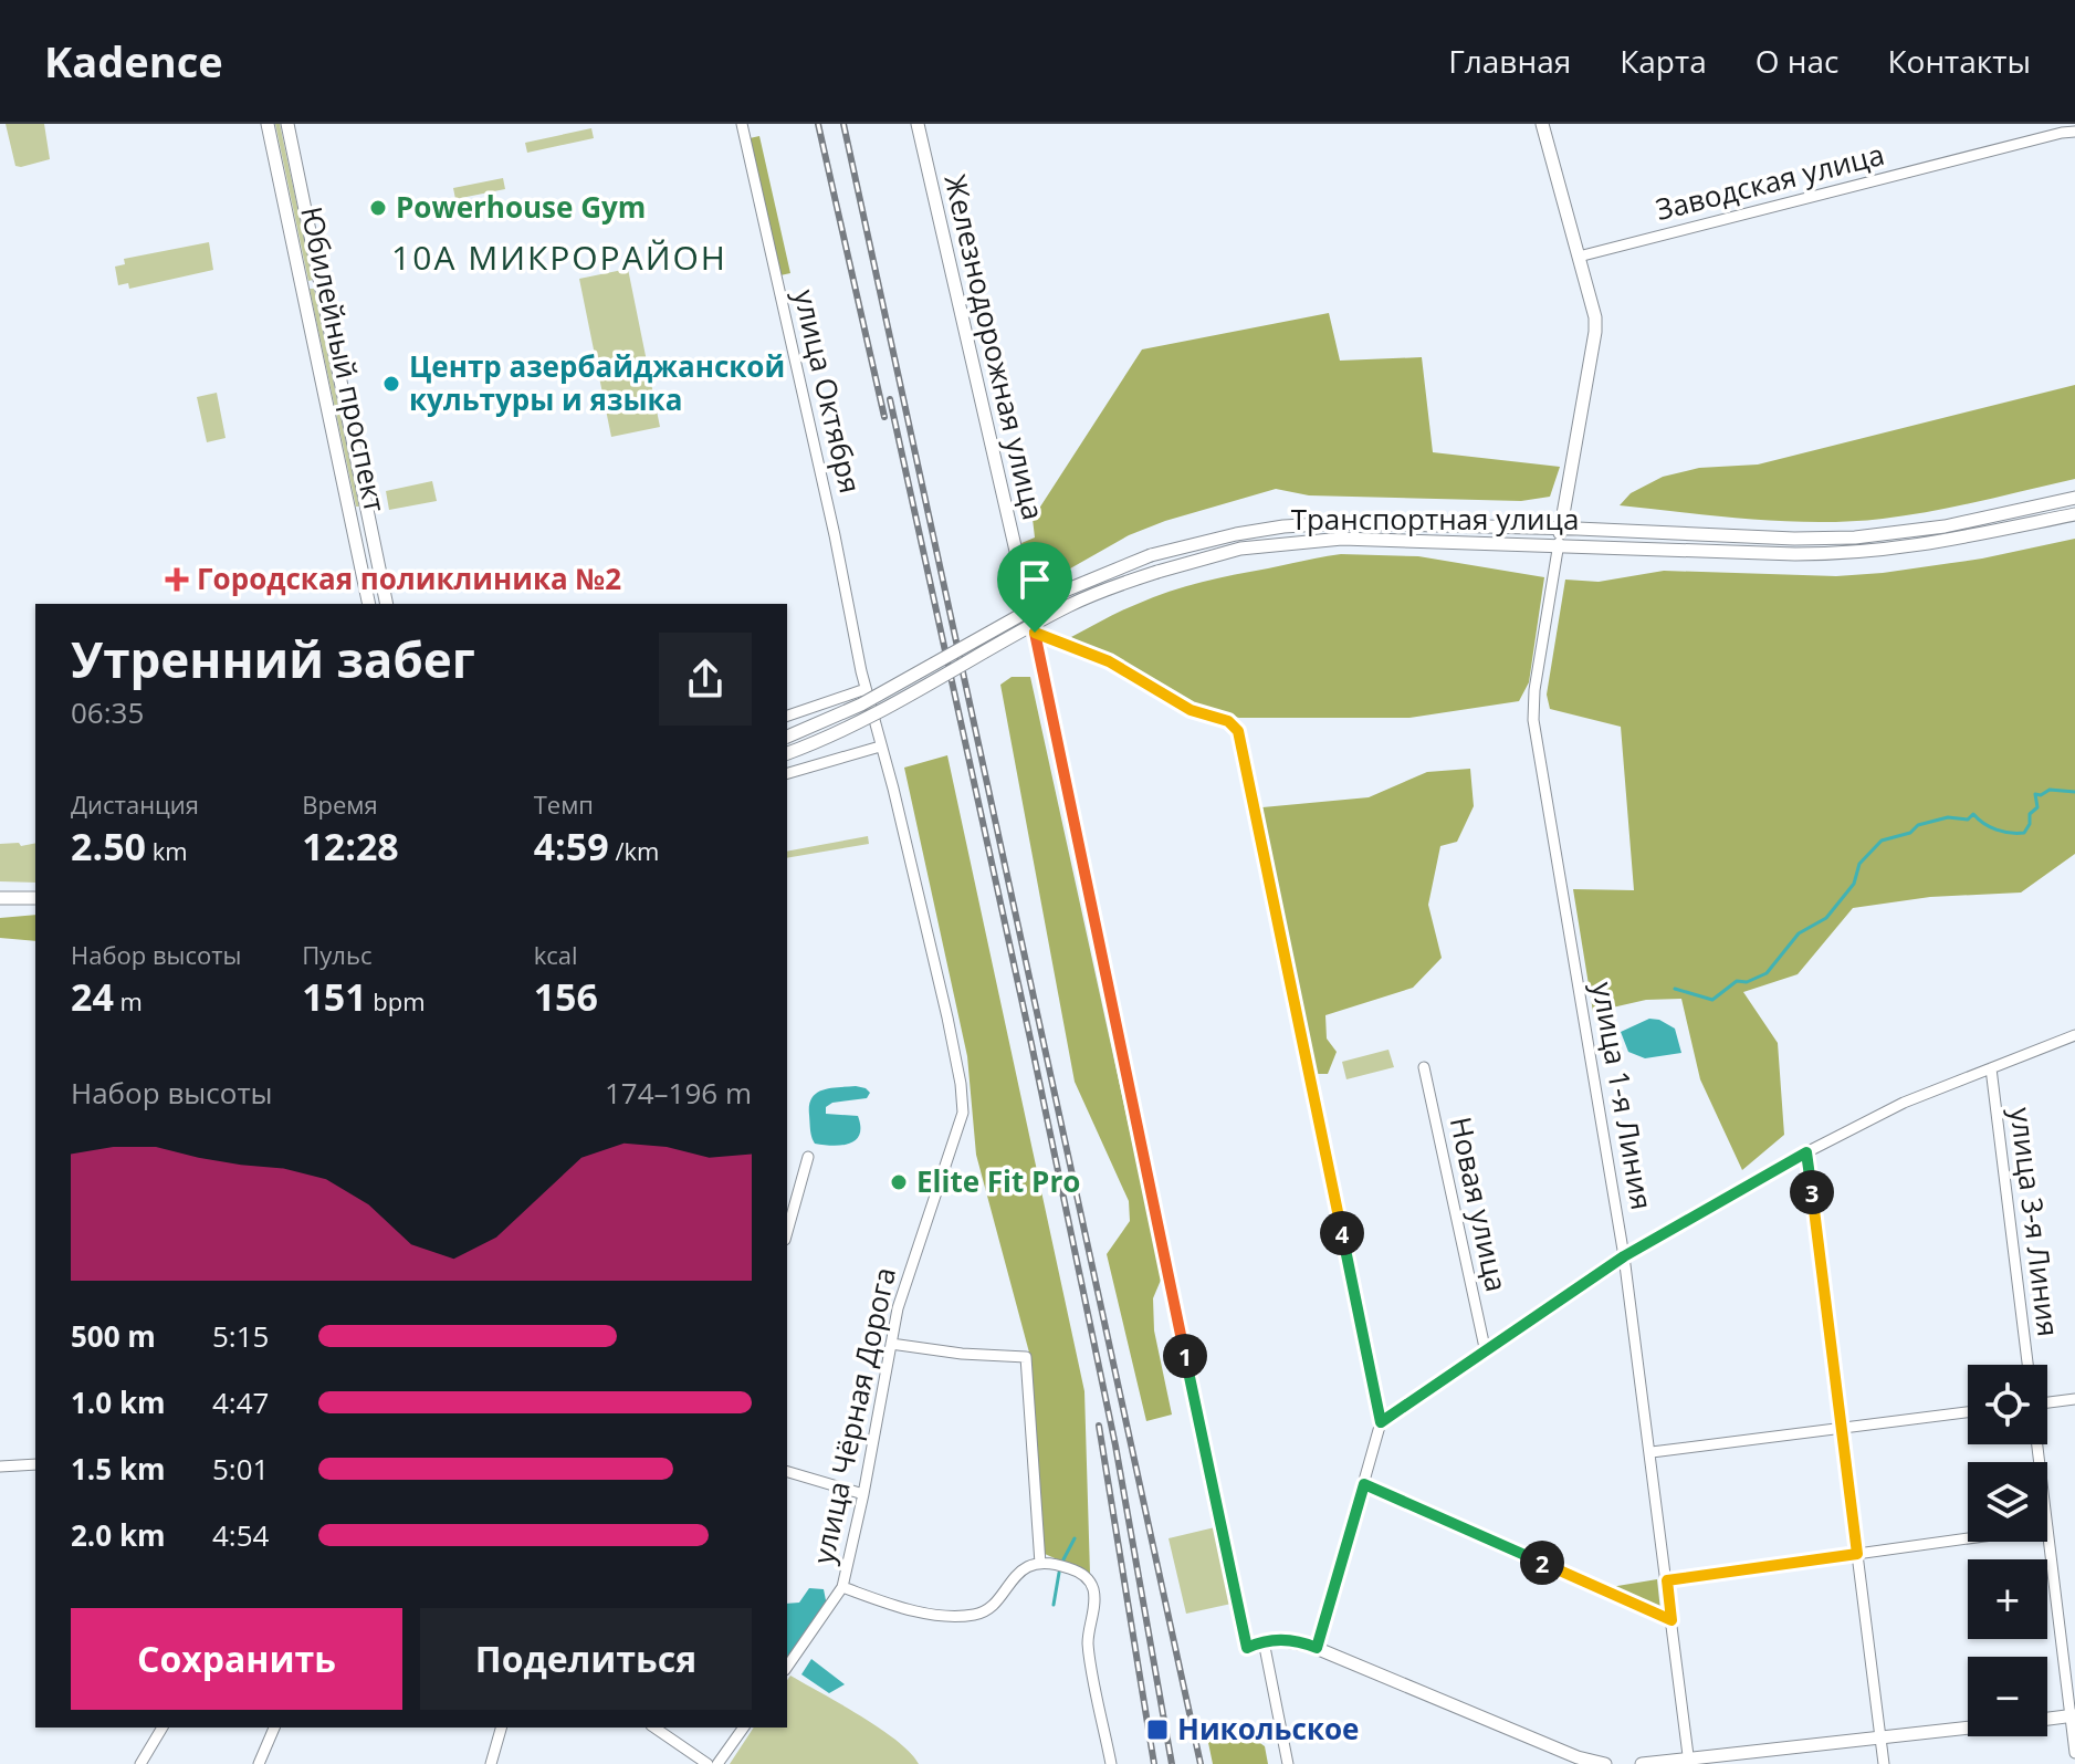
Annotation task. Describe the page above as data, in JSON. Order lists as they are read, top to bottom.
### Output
{
  "streets": {
    "street": [
      "Заводская улица",
      "Железнодорожная улица",
      "Юбилейный проспект",
      "улица Октября",
      "Транспортная улица",
      "улица 1-я Линия",
      "Новая улица",
      "улица 3-я Линия",
      "улица Чёрная Дорога"
    ]
  },
  "crossings": [
    ["улица Октября", "улица Чёрная Дорога"],
    ["Транспортная улица", "улица 1-я Линия"]
  ],
  "districts": ["10А МИКРОРАЙОН"],
  "places": {
    "other": ["Powerhouse Gym", "Центр азербайджанской культуры и языка", "Elite Fit Pro"],
    "health": ["Городская поликлиника №2"],
    "transit": ["Никольское"]
  },
  "page": {
    "header": "Kadence",
    "nav": [
      "Главная",
      "Карта",
      "О нас",
      "Контакты"
    ],
    "heading": ["Утренний забег", "06:35"],
    "stats": [
      ["Дистанция", "2.50 km"],
      ["Время", "12:28"],
      ["Темп", "4:59 /km"],
      ["Набор высоты", "24 m"],
      ["Пульс", "151 bpm"],
      ["kcal", "156"]
    ],
    "chart": ["Набор высоты", "174–196 m"],
    "pins": [
      "3",
      "4",
      "1",
      "2"
    ],
    "list": [
      {
        "name": "500 m",
        "note": "5:15"
      },
      {
        "name": "1.0 km",
        "note": "4:47"
      },
      {
        "name": "1.5 km",
        "note": "5:01"
      },
      {
        "name": "2.0 km",
        "note": "4:54"
      }
    ],
    "map_buttons": ["+", "−"],
    "buttons": ["Сохранить", "Поделиться"]
  }
}
